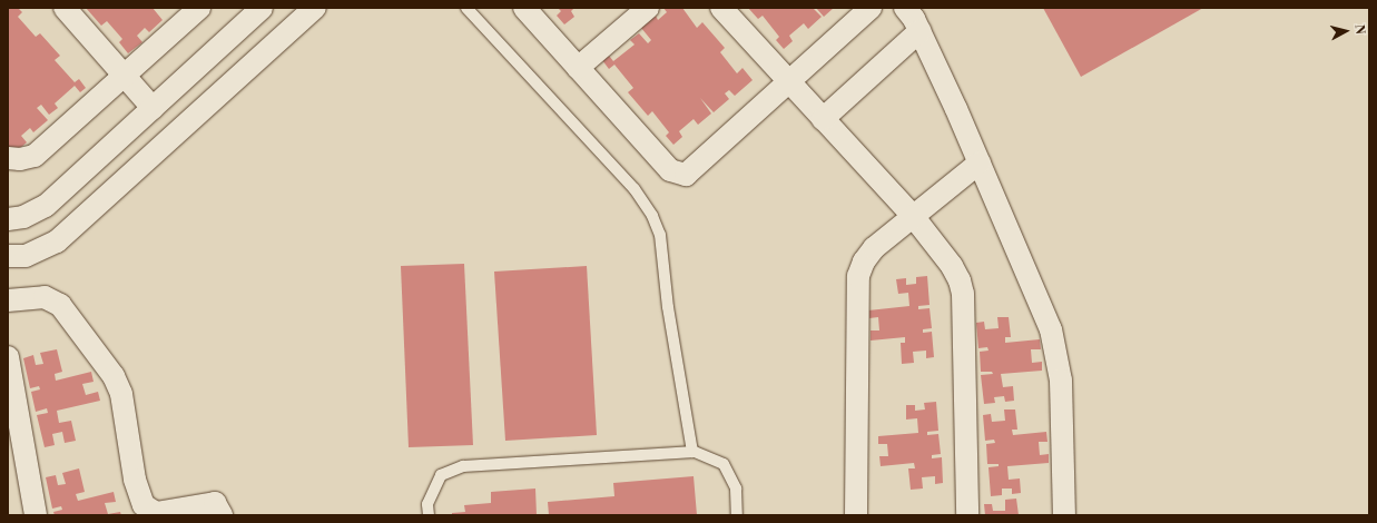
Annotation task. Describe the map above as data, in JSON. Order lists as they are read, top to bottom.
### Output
{
  "north": "right"
}
